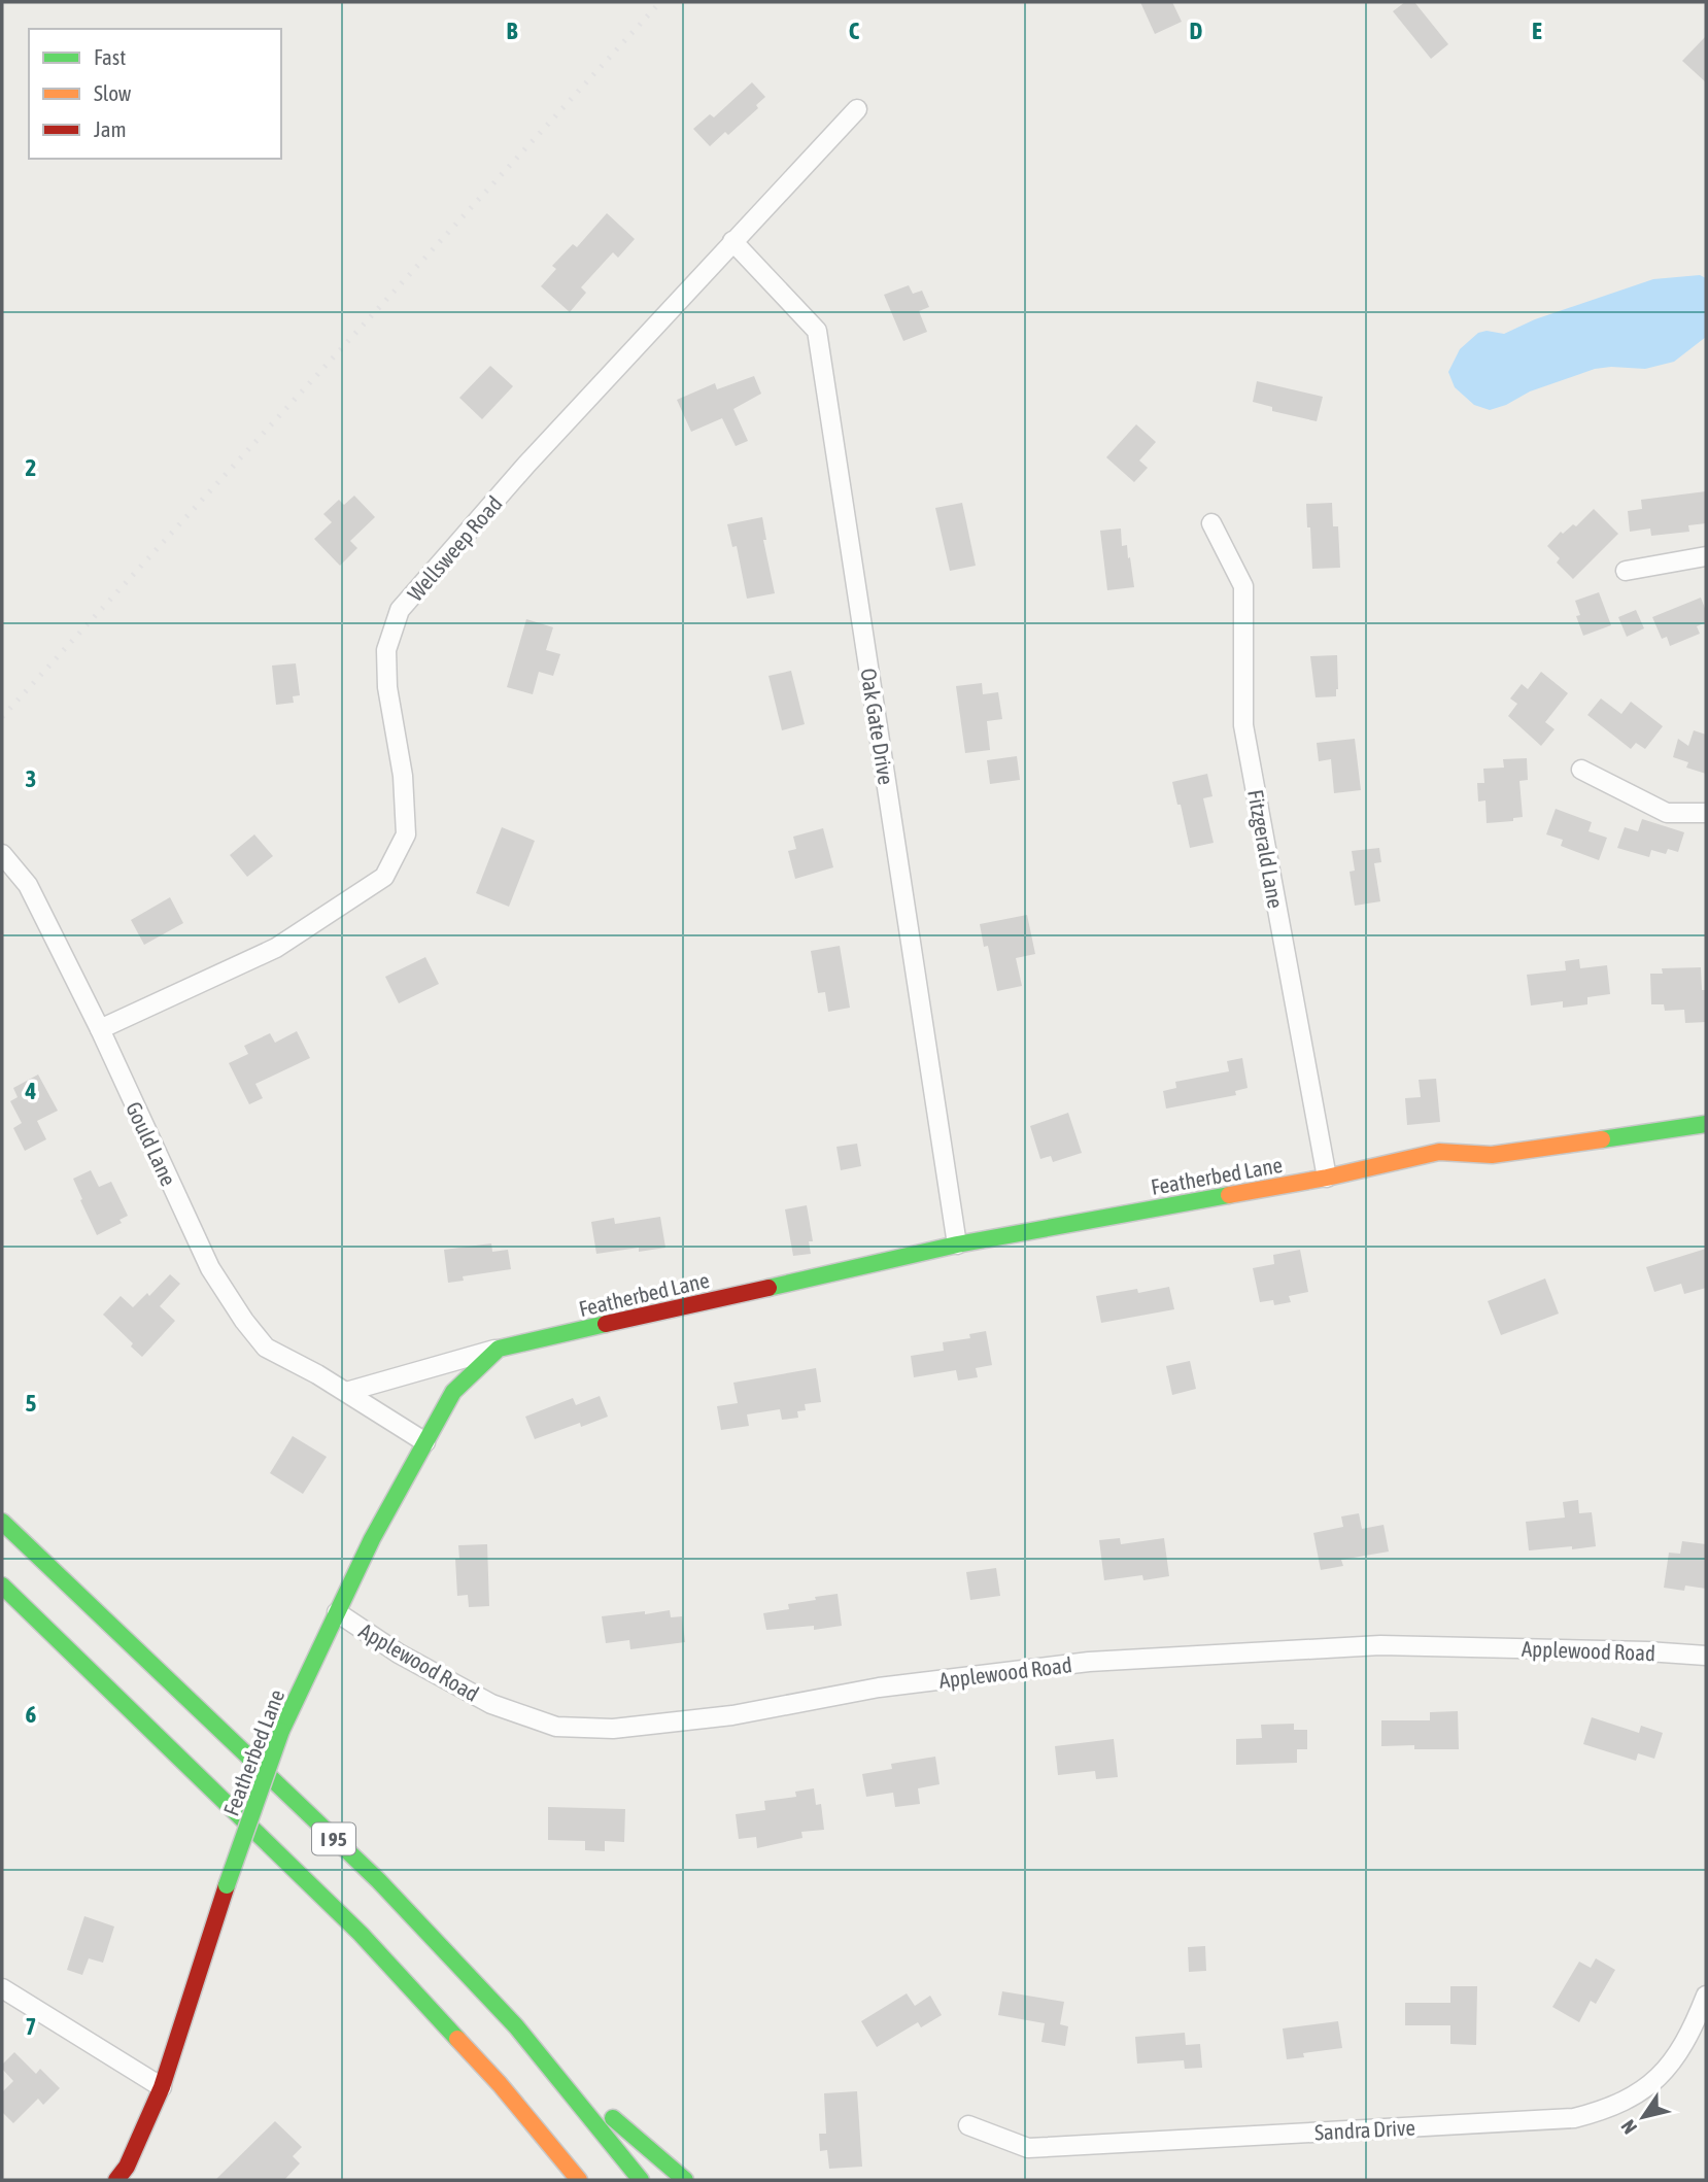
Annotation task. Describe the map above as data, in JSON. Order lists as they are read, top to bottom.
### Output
{
  "streets": {
    "main road": ["Featherbed Lane", "I 95"],
    "street": [
      "Wellsweep Road",
      "Oak Gate Drive",
      "Fitzgerald Lane",
      "Gould Lane",
      "Applewood Road",
      "Sandra Drive"
    ]
  },
  "crossings": [
    ["Wellsweep Road", "Oak Gate Drive"],
    ["Wellsweep Road", "Gould Lane"],
    ["Oak Gate Drive", "Featherbed Lane"],
    ["Fitzgerald Lane", "Featherbed Lane"],
    ["Gould Lane", "Featherbed Lane"],
    ["Featherbed Lane", "Applewood Road"]
  ],
  "legend": ["Fast", "Slow", "Jam"],
  "north": "bottom left",
  "grid": {
    "columns": [
      "B",
      "C",
      "D",
      "E"
    ],
    "rows": [
      "2",
      "3",
      "4",
      "5",
      "6",
      "7"
    ]
  }
}
